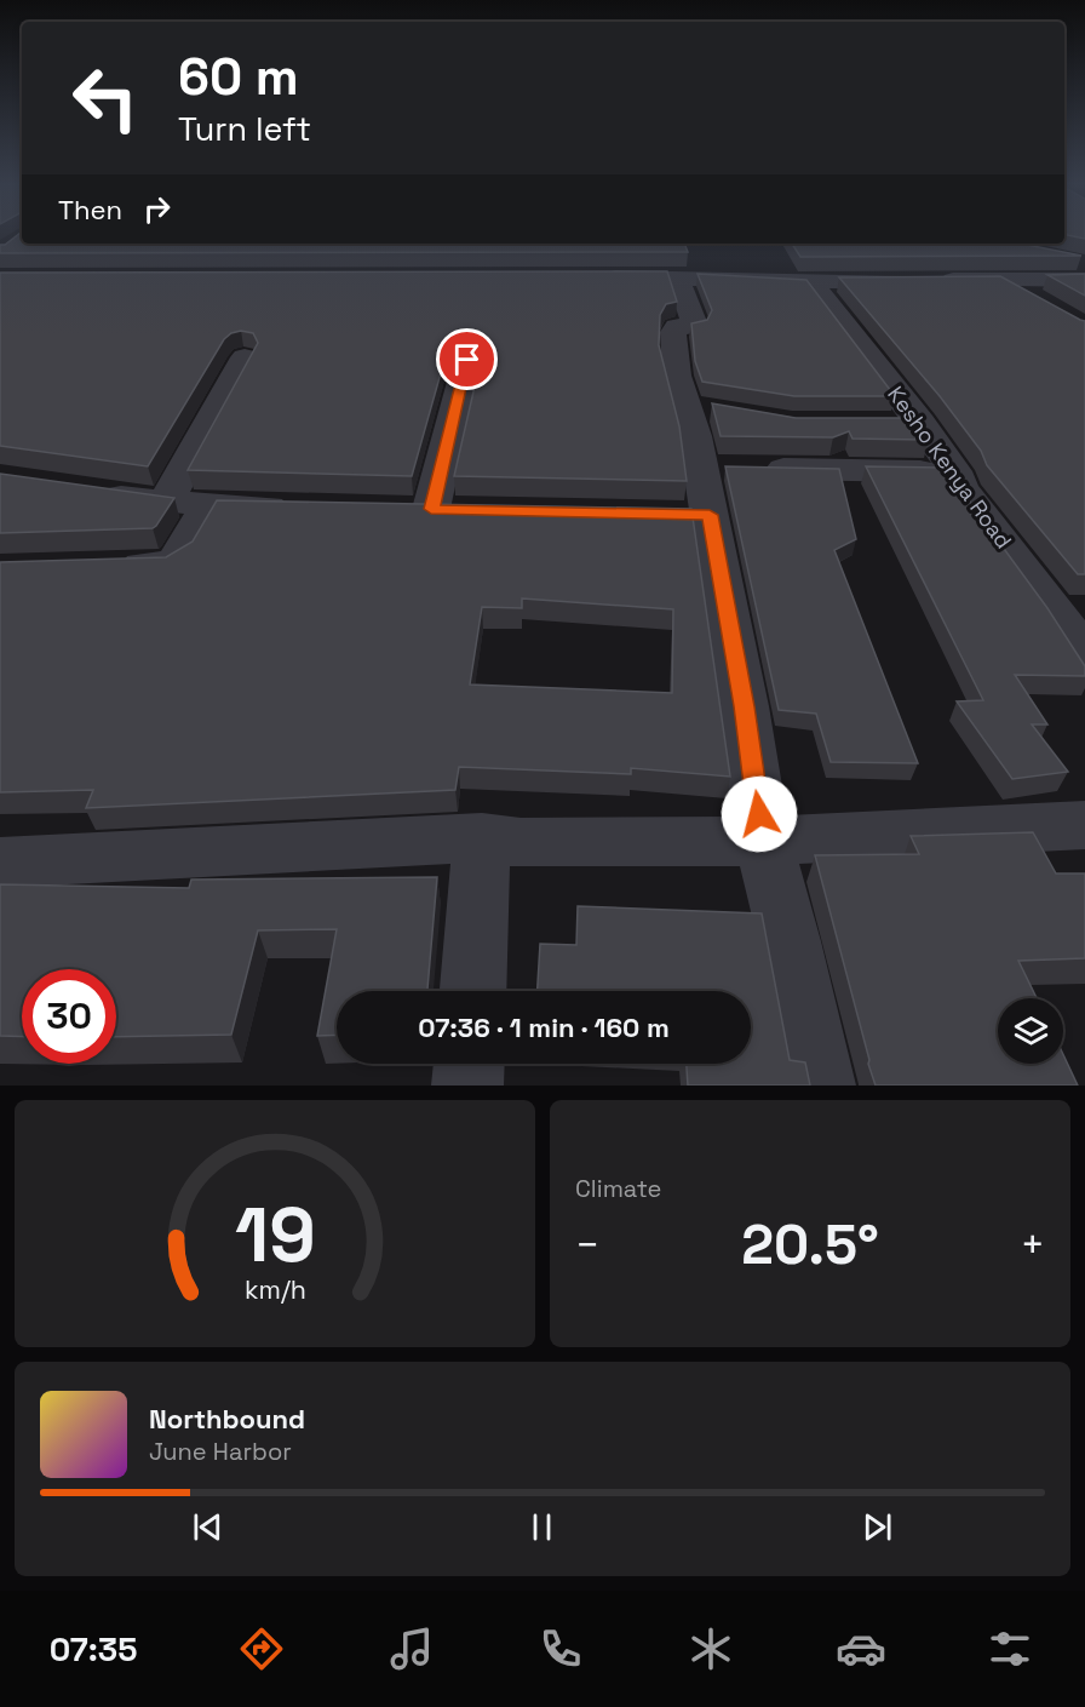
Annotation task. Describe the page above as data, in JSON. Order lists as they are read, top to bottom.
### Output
{
  "streets": {
    "street": ["Kesho Kenya Road"]
  },
  "page": {
    "turn": ["60 m", "Turn left"],
    "then": "Then",
    "limit": "30",
    "trip": "07:36 · 1 min · 160 m",
    "tile": "Climate",
    "heat": ["−", "20.5°", "+"],
    "song": ["Northbound", "June Harbor"],
    "tabs": "07:35",
    "gauge": ["19", "km/h"]
  }
}
